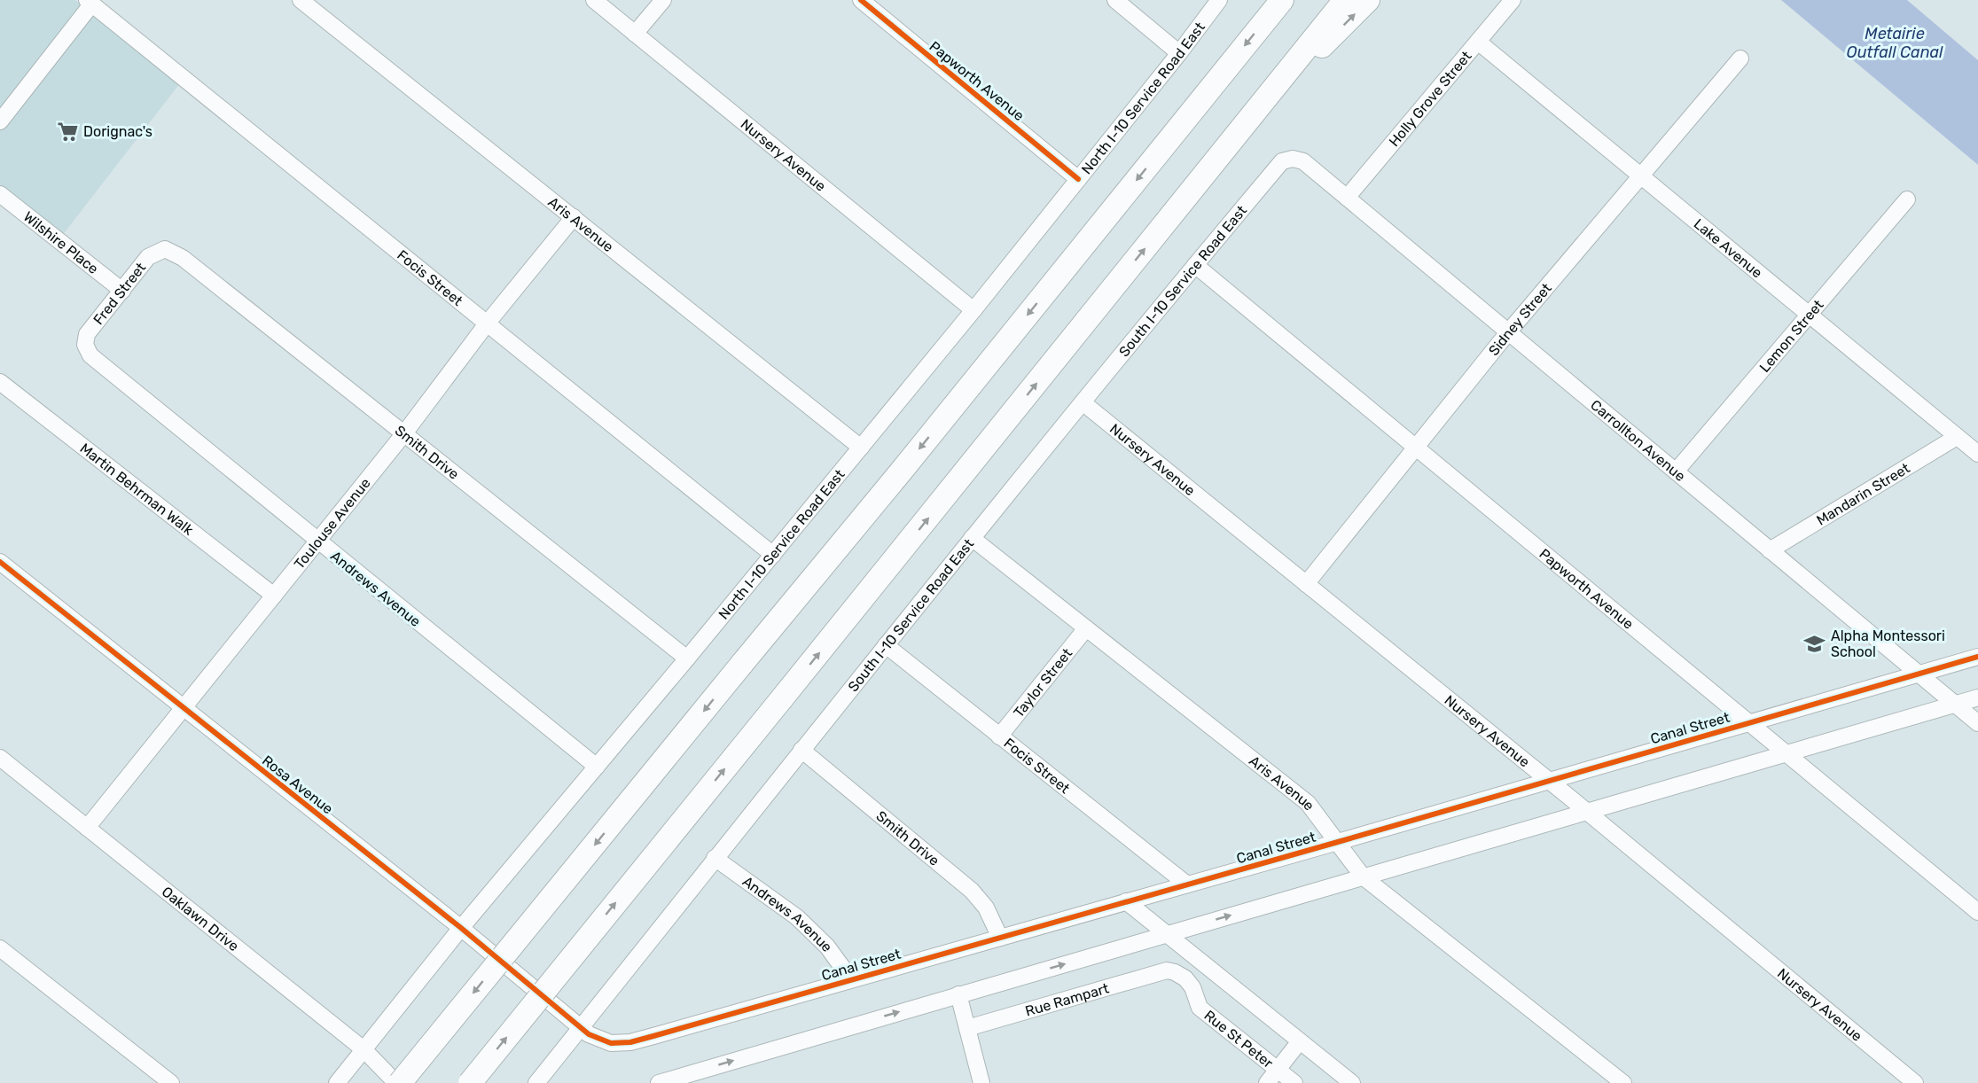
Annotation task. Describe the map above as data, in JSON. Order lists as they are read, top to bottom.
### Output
{
  "streets": {
    "street": [
      "Papworth Avenue",
      "North I-10 Service Road East",
      "Holly Grove Street",
      "Nursery Avenue",
      "Aris Avenue",
      "Wilshire Place",
      "Lake Avenue",
      "Focis Street",
      "South I-10 Service Road East",
      "Fred Street",
      "Sidney Street",
      "Lemon Street",
      "Carrollton Avenue",
      "Smith Drive",
      "Martin Behrman Walk",
      "Mandarin Street",
      "Toulouse Avenue",
      "Andrews Avenue",
      "Taylor Street",
      "Canal Street",
      "Rosa Avenue",
      "Oaklawn Drive",
      "Rue Rampart",
      "Rue St Peter"
    ]
  },
  "crossings": [
    ["Papworth Avenue", "North I-10 Service Road East"],
    ["Papworth Avenue", "South I-10 Service Road East"],
    ["Papworth Avenue", "Sidney Street"],
    ["Papworth Avenue", "Canal Street"],
    ["North I-10 Service Road East", "Nursery Avenue"],
    ["North I-10 Service Road East", "Aris Avenue"],
    ["North I-10 Service Road East", "Focis Street"],
    ["North I-10 Service Road East", "Smith Drive"],
    ["North I-10 Service Road East", "Andrews Avenue"],
    ["North I-10 Service Road East", "Rosa Avenue"],
    ["North I-10 Service Road East", "Oaklawn Drive"],
    ["Holly Grove Street", "Lake Avenue"],
    ["Holly Grove Street", "Carrollton Avenue"],
    ["Nursery Avenue", "South I-10 Service Road East"],
    ["Nursery Avenue", "Sidney Street"],
    ["Nursery Avenue", "Canal Street"],
    ["Aris Avenue", "South I-10 Service Road East"],
    ["Aris Avenue", "Toulouse Avenue"],
    ["Aris Avenue", "Taylor Street"],
    ["Aris Avenue", "Canal Street"],
    ["Wilshire Place", "Fred Street"],
    ["Lake Avenue", "Sidney Street"],
    ["Lake Avenue", "Lemon Street"],
    ["Lake Avenue", "Mandarin Street"],
    ["Focis Street", "South I-10 Service Road East"],
    ["Focis Street", "Toulouse Avenue"],
    ["Focis Street", "Taylor Street"],
    ["Focis Street", "Canal Street"],
    ["South I-10 Service Road East", "Carrollton Avenue"],
    ["South I-10 Service Road East", "Smith Drive"],
    ["South I-10 Service Road East", "Andrews Avenue"],
    ["South I-10 Service Road East", "Canal Street"],
    ["South I-10 Service Road East", "Rosa Avenue"],
    ["Fred Street", "Smith Drive"],
    ["Fred Street", "Andrews Avenue"],
    ["Sidney Street", "Carrollton Avenue"],
    ["Lemon Street", "Carrollton Avenue"],
    ["Carrollton Avenue", "Mandarin Street"],
    ["Carrollton Avenue", "Canal Street"],
    ["Smith Drive", "Toulouse Avenue"],
    ["Smith Drive", "Canal Street"],
    ["Martin Behrman Walk", "Toulouse Avenue"],
    ["Toulouse Avenue", "Andrews Avenue"],
    ["Toulouse Avenue", "Rosa Avenue"],
    ["Toulouse Avenue", "Oaklawn Drive"],
    ["Andrews Avenue", "Canal Street"],
    ["Canal Street", "Rosa Avenue"],
    ["Rue Rampart", "Rue St Peter"]
  ],
  "water": ["Metairie Outfall Canal"],
  "places": {
    "supermarket": ["Dorignac's"],
    "school or university": ["Alpha Montessori School"]
  }
}
